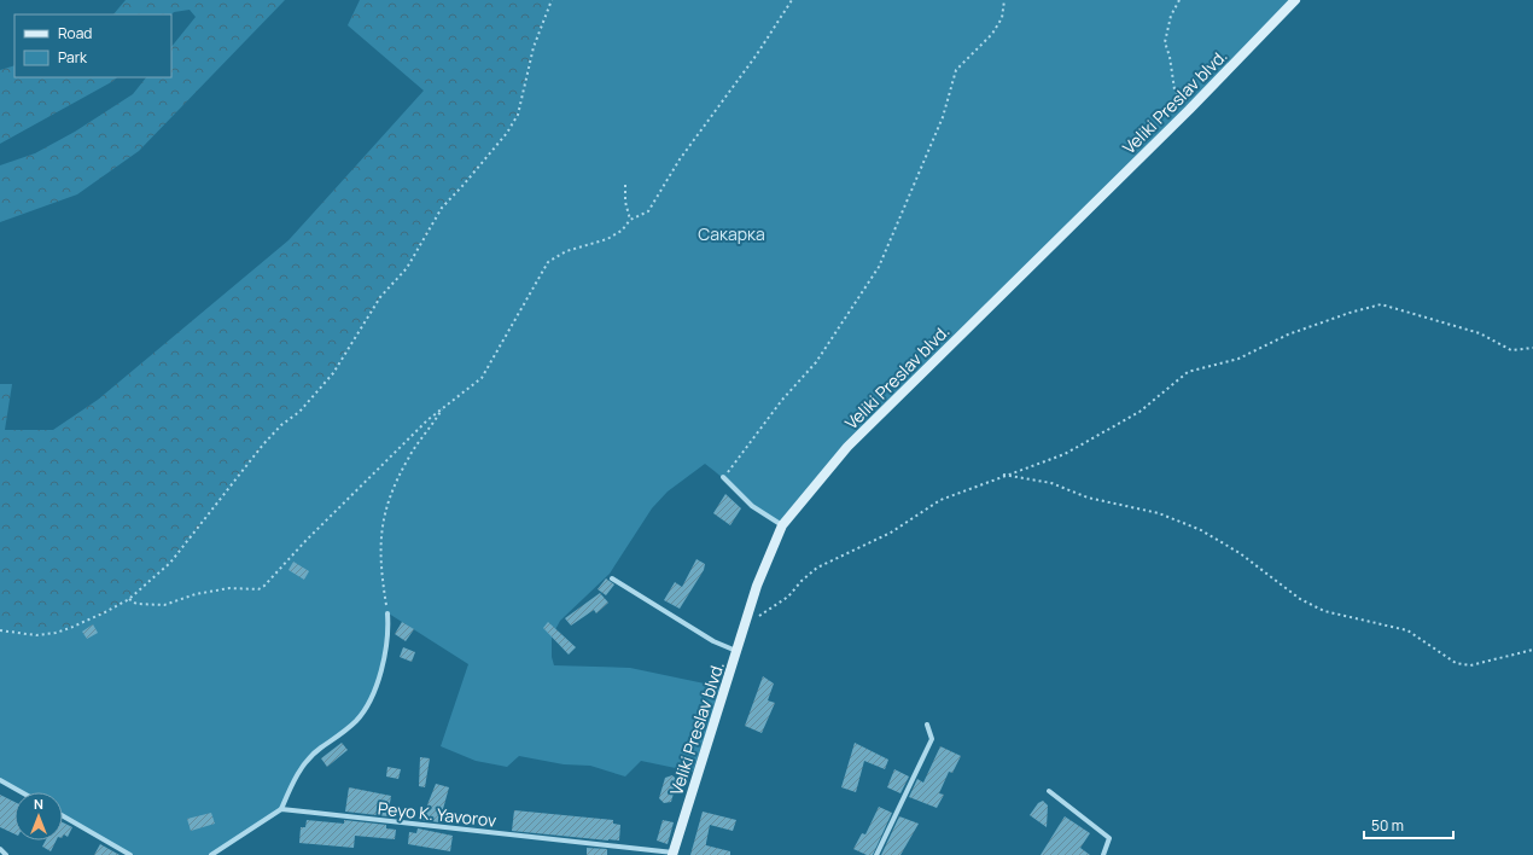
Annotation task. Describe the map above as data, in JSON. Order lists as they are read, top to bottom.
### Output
{
  "streets": {
    "main road": ["Veliki Preslav blvd."],
    "street": ["Peyo K. Yavorov"]
  },
  "crossings": [
    ["Veliki Preslav blvd.", "Peyo K. Yavorov"]
  ],
  "parks": ["Сакарка"],
  "legend": ["Road", "Park"],
  "scale_bar": "50 m",
  "north": "top"
}
